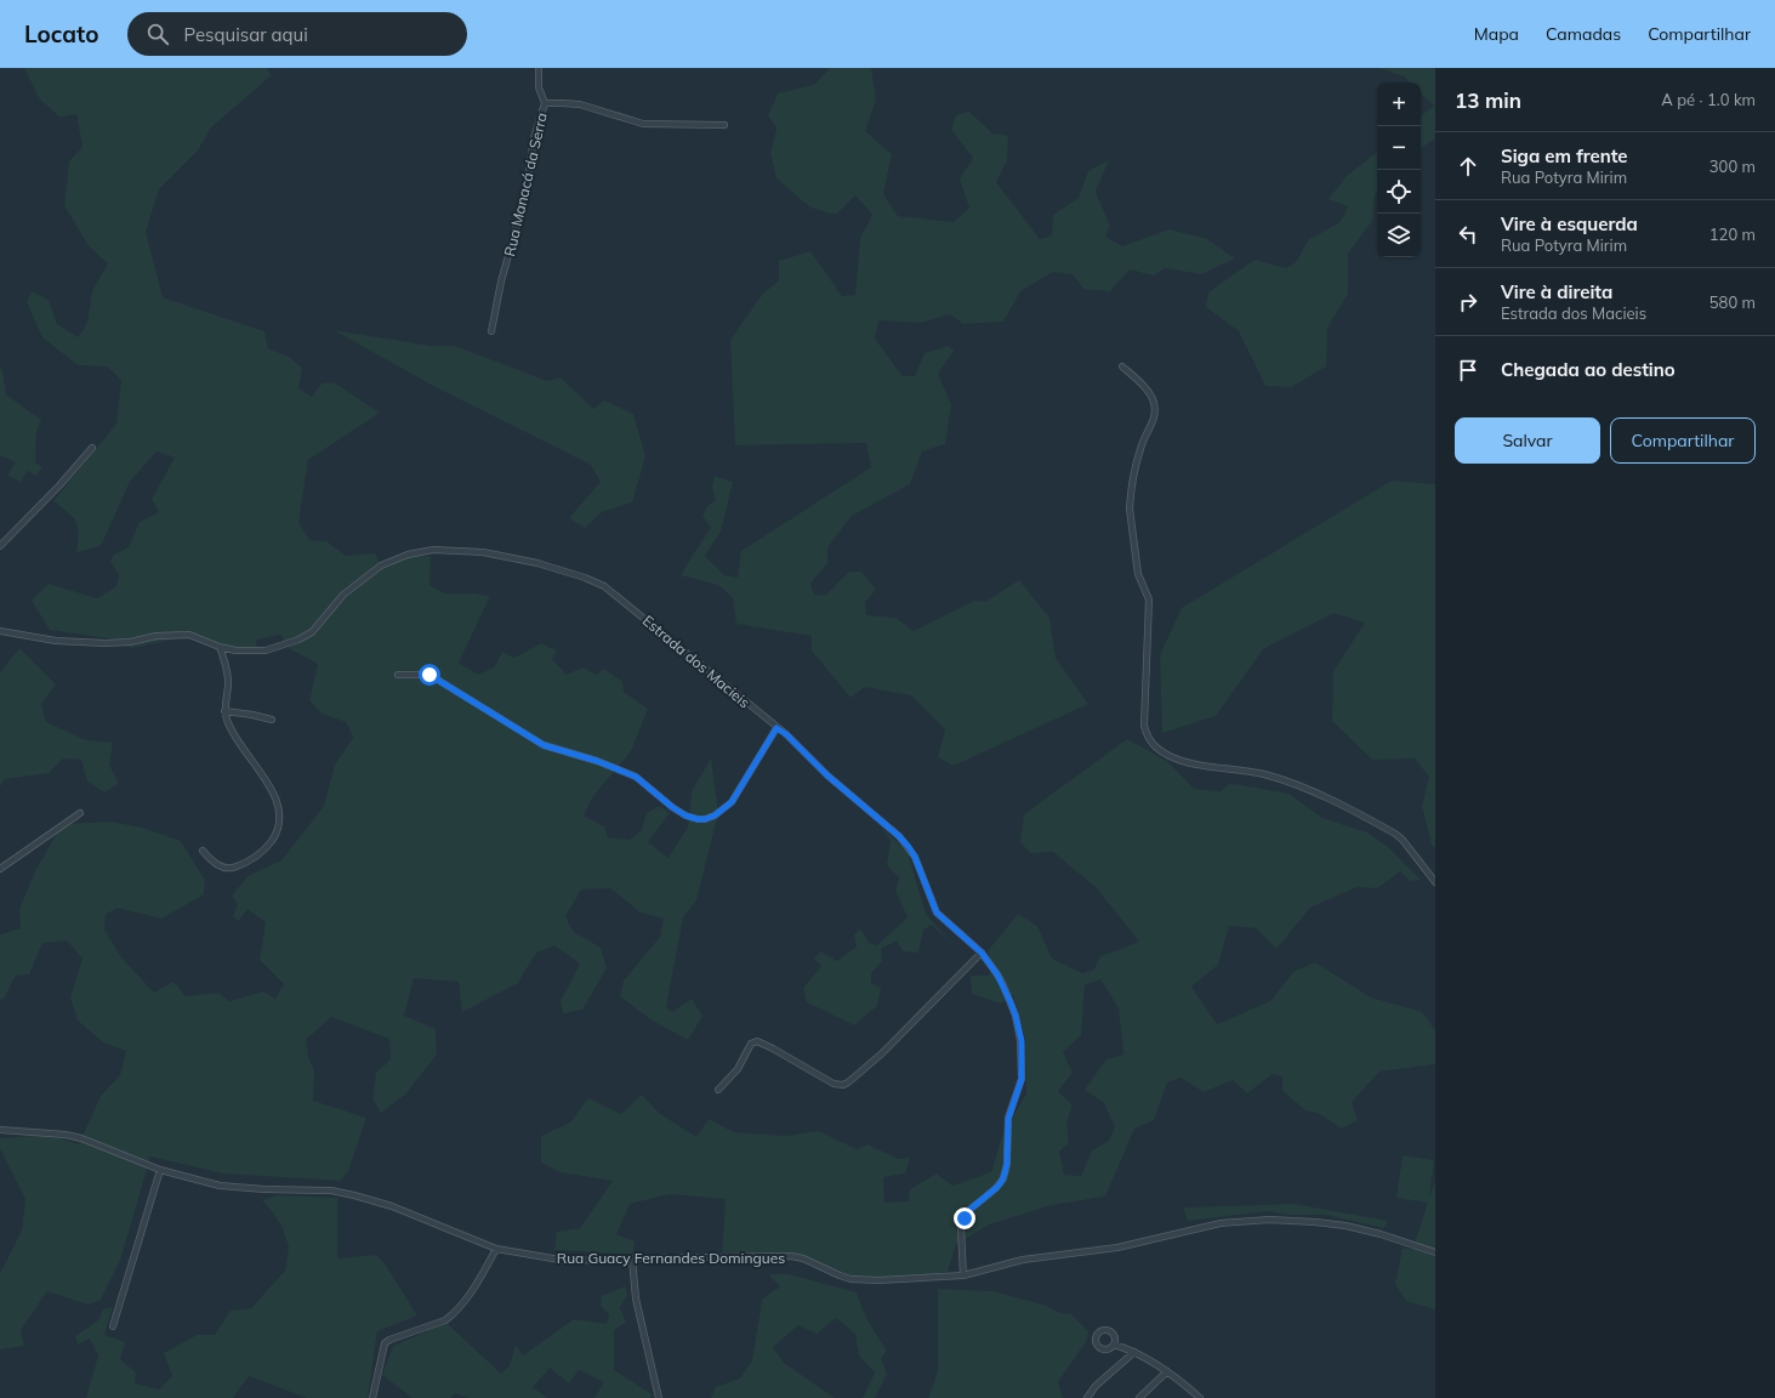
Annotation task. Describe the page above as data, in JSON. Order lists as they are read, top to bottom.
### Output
{
  "streets": {
    "street": ["Rua Manacá da Serra", "Estrada dos Macieis", "Rua Guacy Fernandes Domingues"]
  },
  "crossings": [
    ["Estrada dos Macieis", "Rua Guacy Fernandes Domingues"]
  ],
  "page": {
    "header": "Locato",
    "search": "Pesquisar aqui",
    "nav": ["Mapa", "Camadas", "Compartilhar"],
    "heading": ["13 min", "A pé · 1.0 km"],
    "map_buttons": ["+", "−"],
    "list": [
      ["Siga em frente", "Rua Potyra Mirim", "300 m"],
      ["Vire à esquerda", "Rua Potyra Mirim", "120 m"],
      ["Vire à direita", "Estrada dos Macieis", "580 m"],
      "Chegada ao destino"
    ],
    "buttons": ["Salvar", "Compartilhar"]
  }
}
